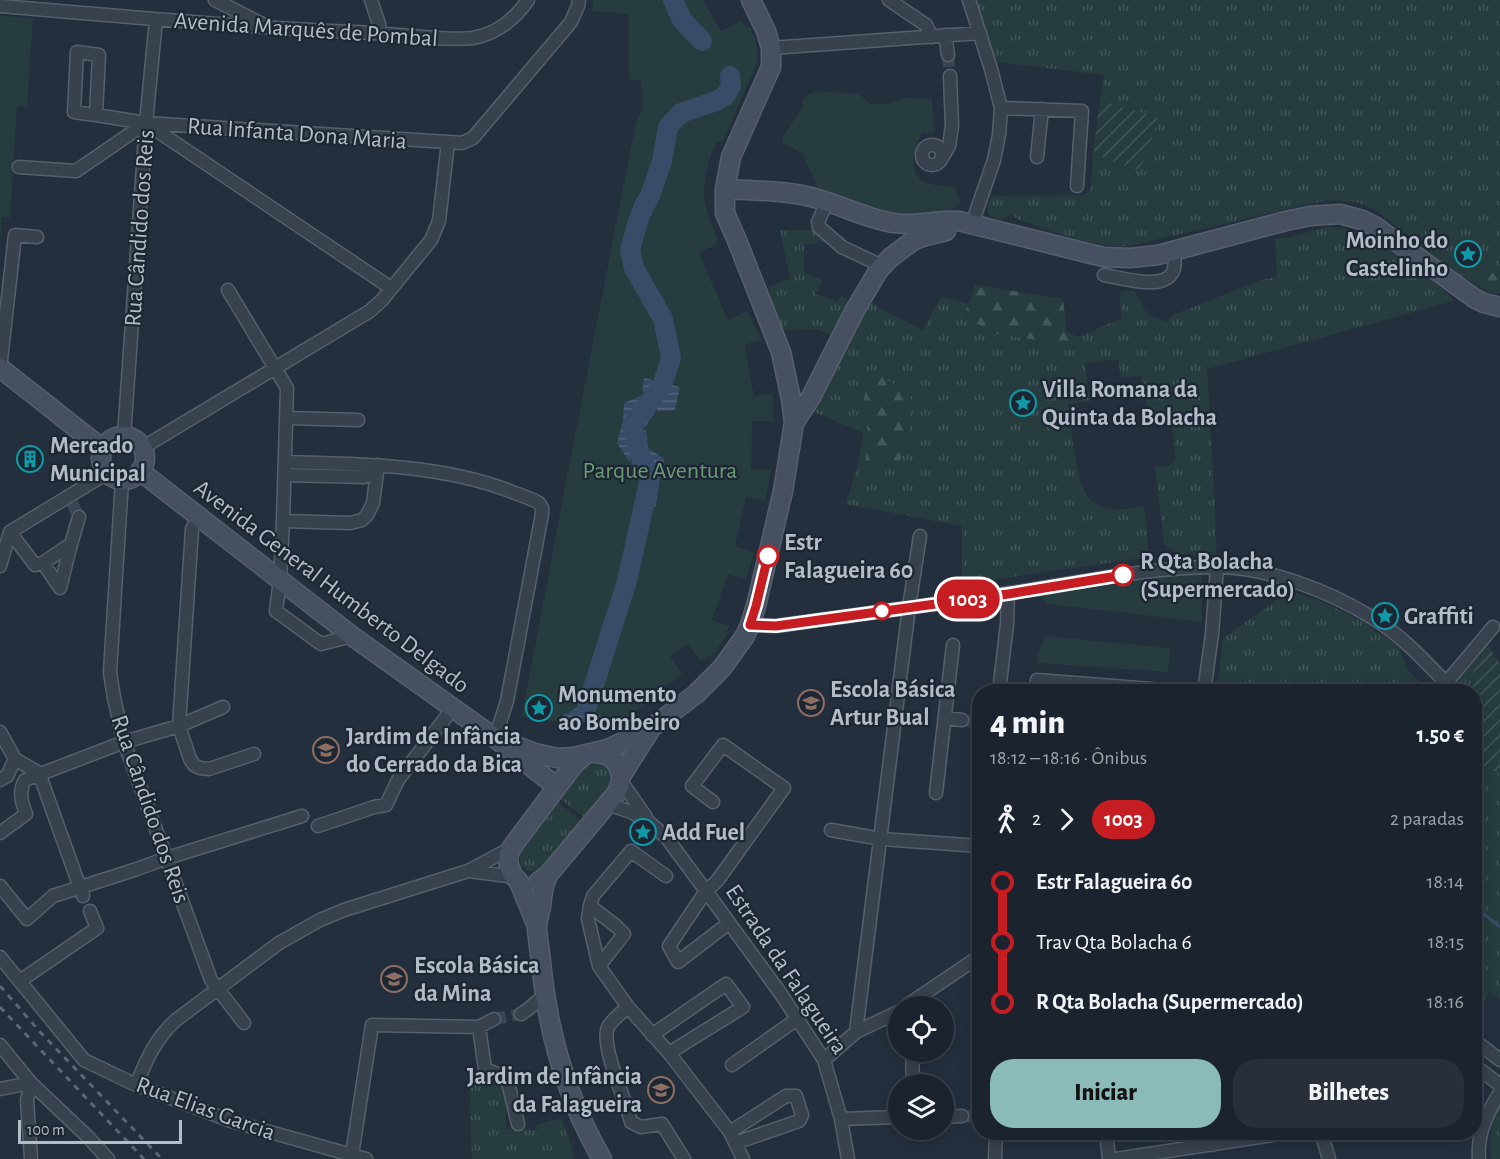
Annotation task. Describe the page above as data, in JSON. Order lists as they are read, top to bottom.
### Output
{
  "streets": {
    "street": [
      "Avenida Marquês de Pombal",
      "Rua Infanta Dona Maria",
      "Rua Cândido dos Reis",
      "Avenida General Humberto Delgado",
      "Estrada da Falagueira",
      "Rua Elias Garcia"
    ]
  },
  "crossings": [
    ["Avenida Marquês de Pombal", "Rua Cândido dos Reis"],
    ["Rua Infanta Dona Maria", "Rua Cândido dos Reis"],
    ["Rua Cândido dos Reis", "Avenida General Humberto Delgado"],
    ["Avenida General Humberto Delgado", "Estrada da Falagueira"]
  ],
  "parks": ["Parque Aventura"],
  "places": {
    "place": [
      "Moinho do Castelinho",
      "Villa Romana da Quinta da Bolacha",
      "Graffiti",
      "Monumento ao Bombeiro",
      "Add Fuel"
    ],
    "building": ["Mercado Municipal"],
    "other": ["Estr Falagueira 60", "R Qta Bolacha (Supermercado)"],
    "school or university": [
      "Escola Básica Artur Bual",
      "Jardim de Infância do Cerrado da Bica",
      "Escola Básica da Mina",
      "Jardim de Infância da Falagueira"
    ]
  },
  "lines": ["bus line 1003"],
  "scale_bar": "100 m",
  "page": {
    "on_map": "1003",
    "heading": ["4 min", "18:12 – 18:16 · Ônibus", "1.50 €"],
    "legs": ["2", "1003", "2 paradas"],
    "list": [
      {
        "name": "Estr Falagueira 60",
        "value": "18:14"
      },
      {
        "name": "Trav Qta Bolacha 6",
        "value": "18:15"
      },
      {
        "name": "R Qta Bolacha (Supermercado)",
        "value": "18:16"
      }
    ],
    "buttons": ["Iniciar", "Bilhetes"],
    "scale": "100 m"
  }
}
